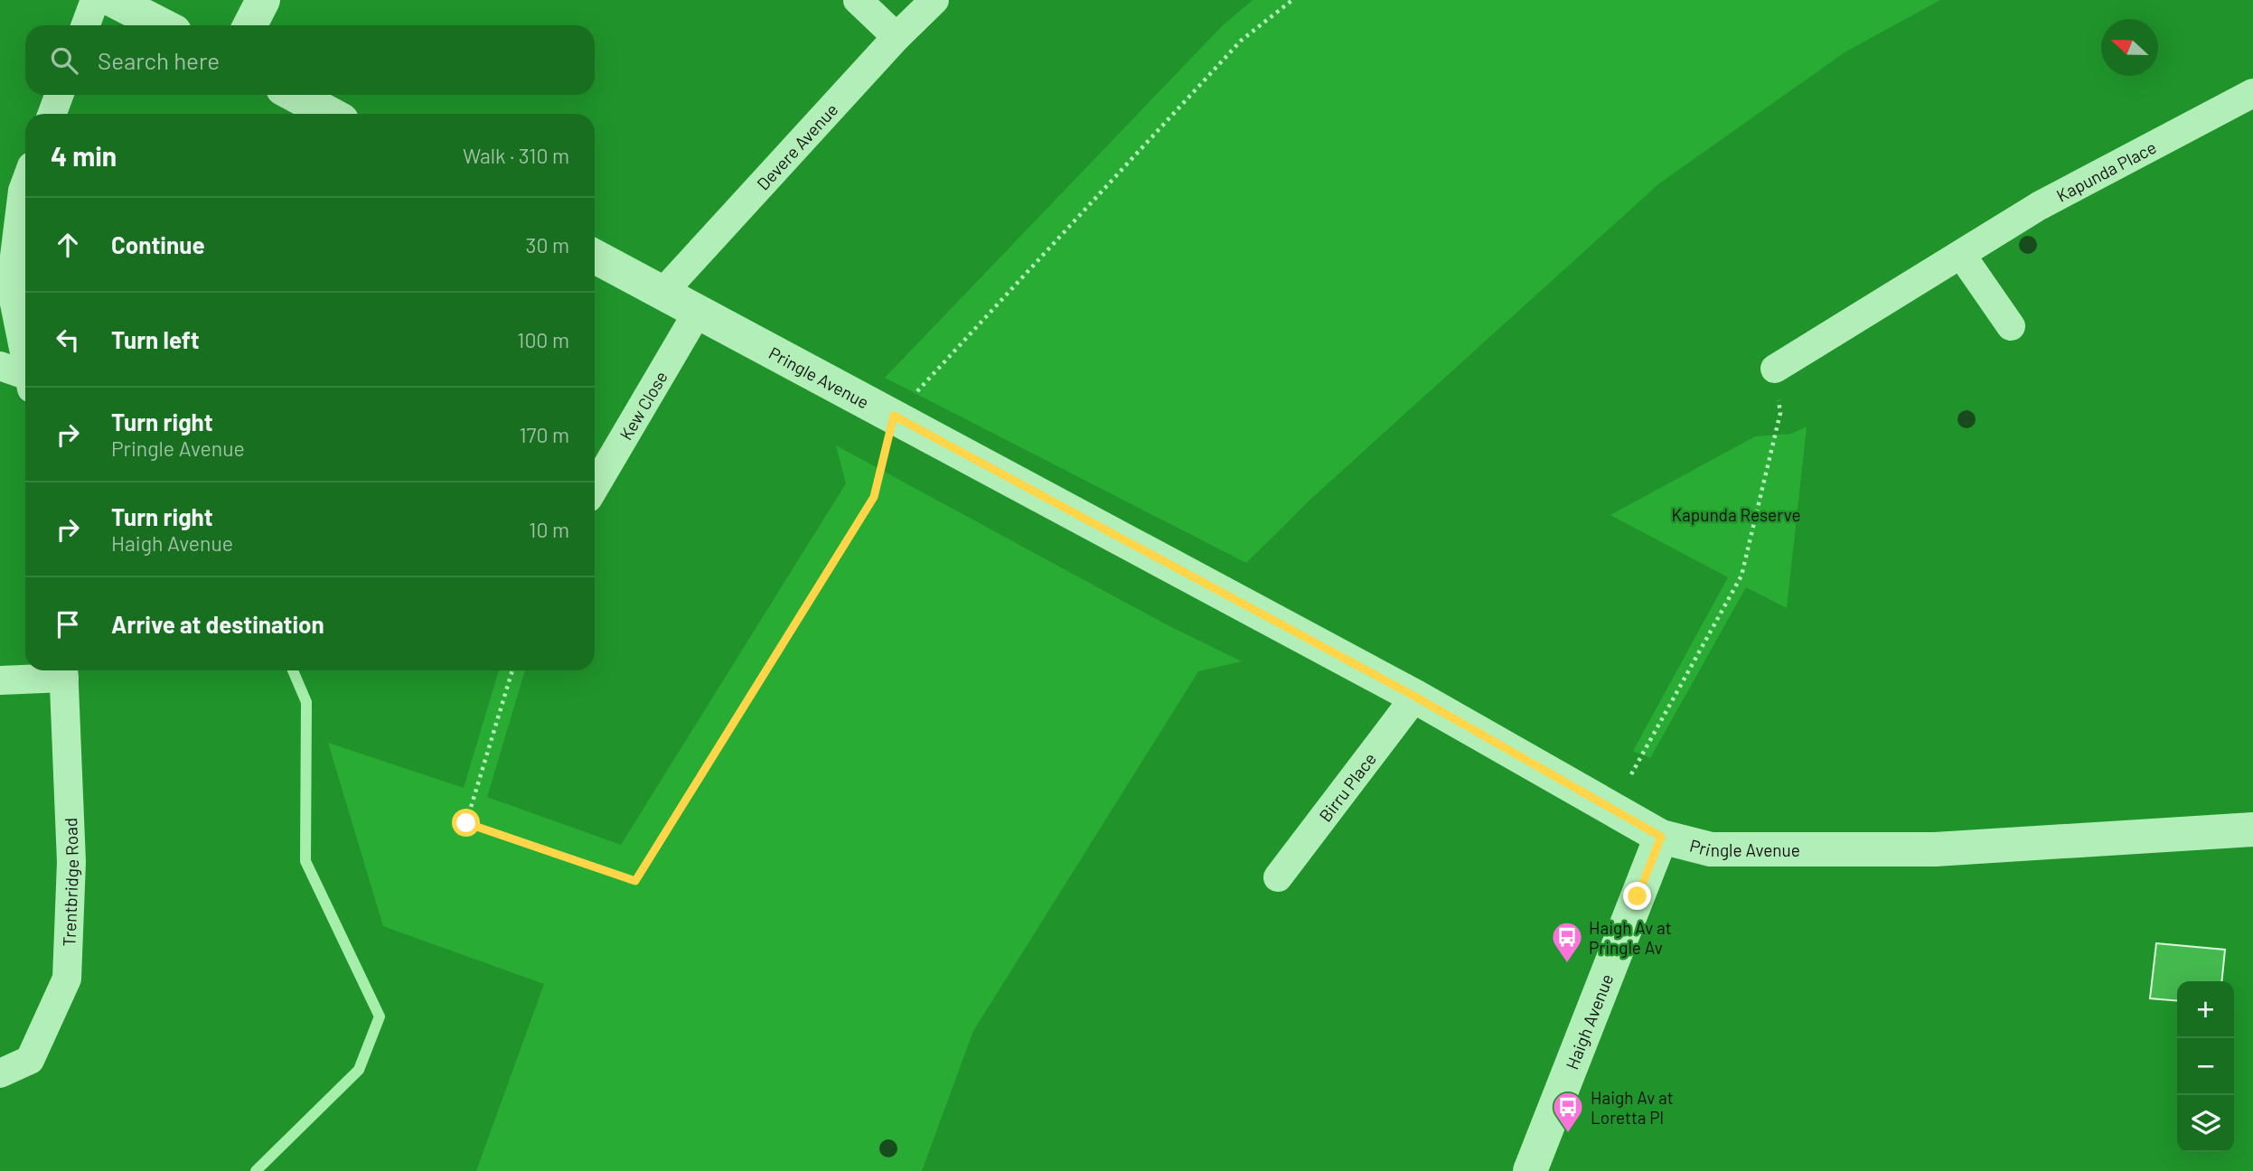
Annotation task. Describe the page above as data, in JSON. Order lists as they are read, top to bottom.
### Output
{
  "streets": {
    "street": [
      "Devere Avenue",
      "Kapunda Place",
      "Pringle Avenue",
      "Kew Close",
      "Birru Place",
      "Trentbridge Road",
      "Haigh Avenue"
    ]
  },
  "crossings": [
    ["Devere Avenue", "Pringle Avenue"],
    ["Pringle Avenue", "Kew Close"],
    ["Pringle Avenue", "Birru Place"],
    ["Pringle Avenue", "Haigh Avenue"]
  ],
  "parks": ["Kapunda Reserve"],
  "places": {
    "bus stop": ["Haigh Av at Pringle Av", "Haigh Av at Loretta Pl"]
  },
  "north": "left",
  "page": {
    "search": "Search here",
    "heading": ["4 min", "Walk · 310 m"],
    "list": [
      ["Continue", "30 m"],
      ["Turn left", "100 m"],
      ["Turn right", "Pringle Avenue", "170 m"],
      ["Turn right", "Haigh Avenue", "10 m"],
      "Arrive at destination"
    ],
    "map_buttons": ["+", "−"]
  }
}
